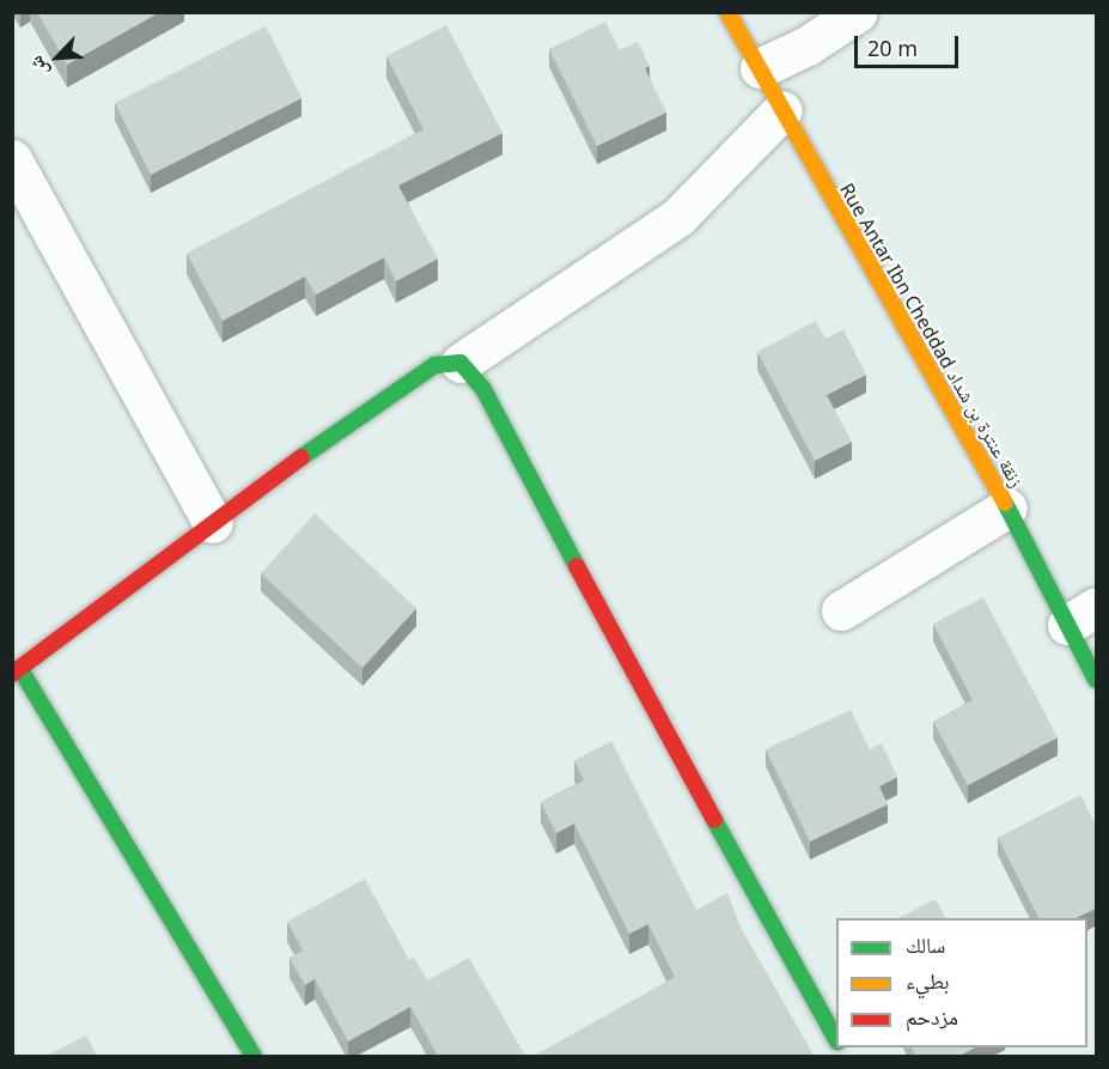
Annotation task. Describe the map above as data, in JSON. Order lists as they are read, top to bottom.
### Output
{
  "streets": {
    "street": ["Rue Antar Ibn Cheddad زنقة عنترة بن شداد"]
  },
  "legend": ["سالك", "بطيء", "مزدحم"],
  "scale_bar": "20 m",
  "north": "bottom left"
}
